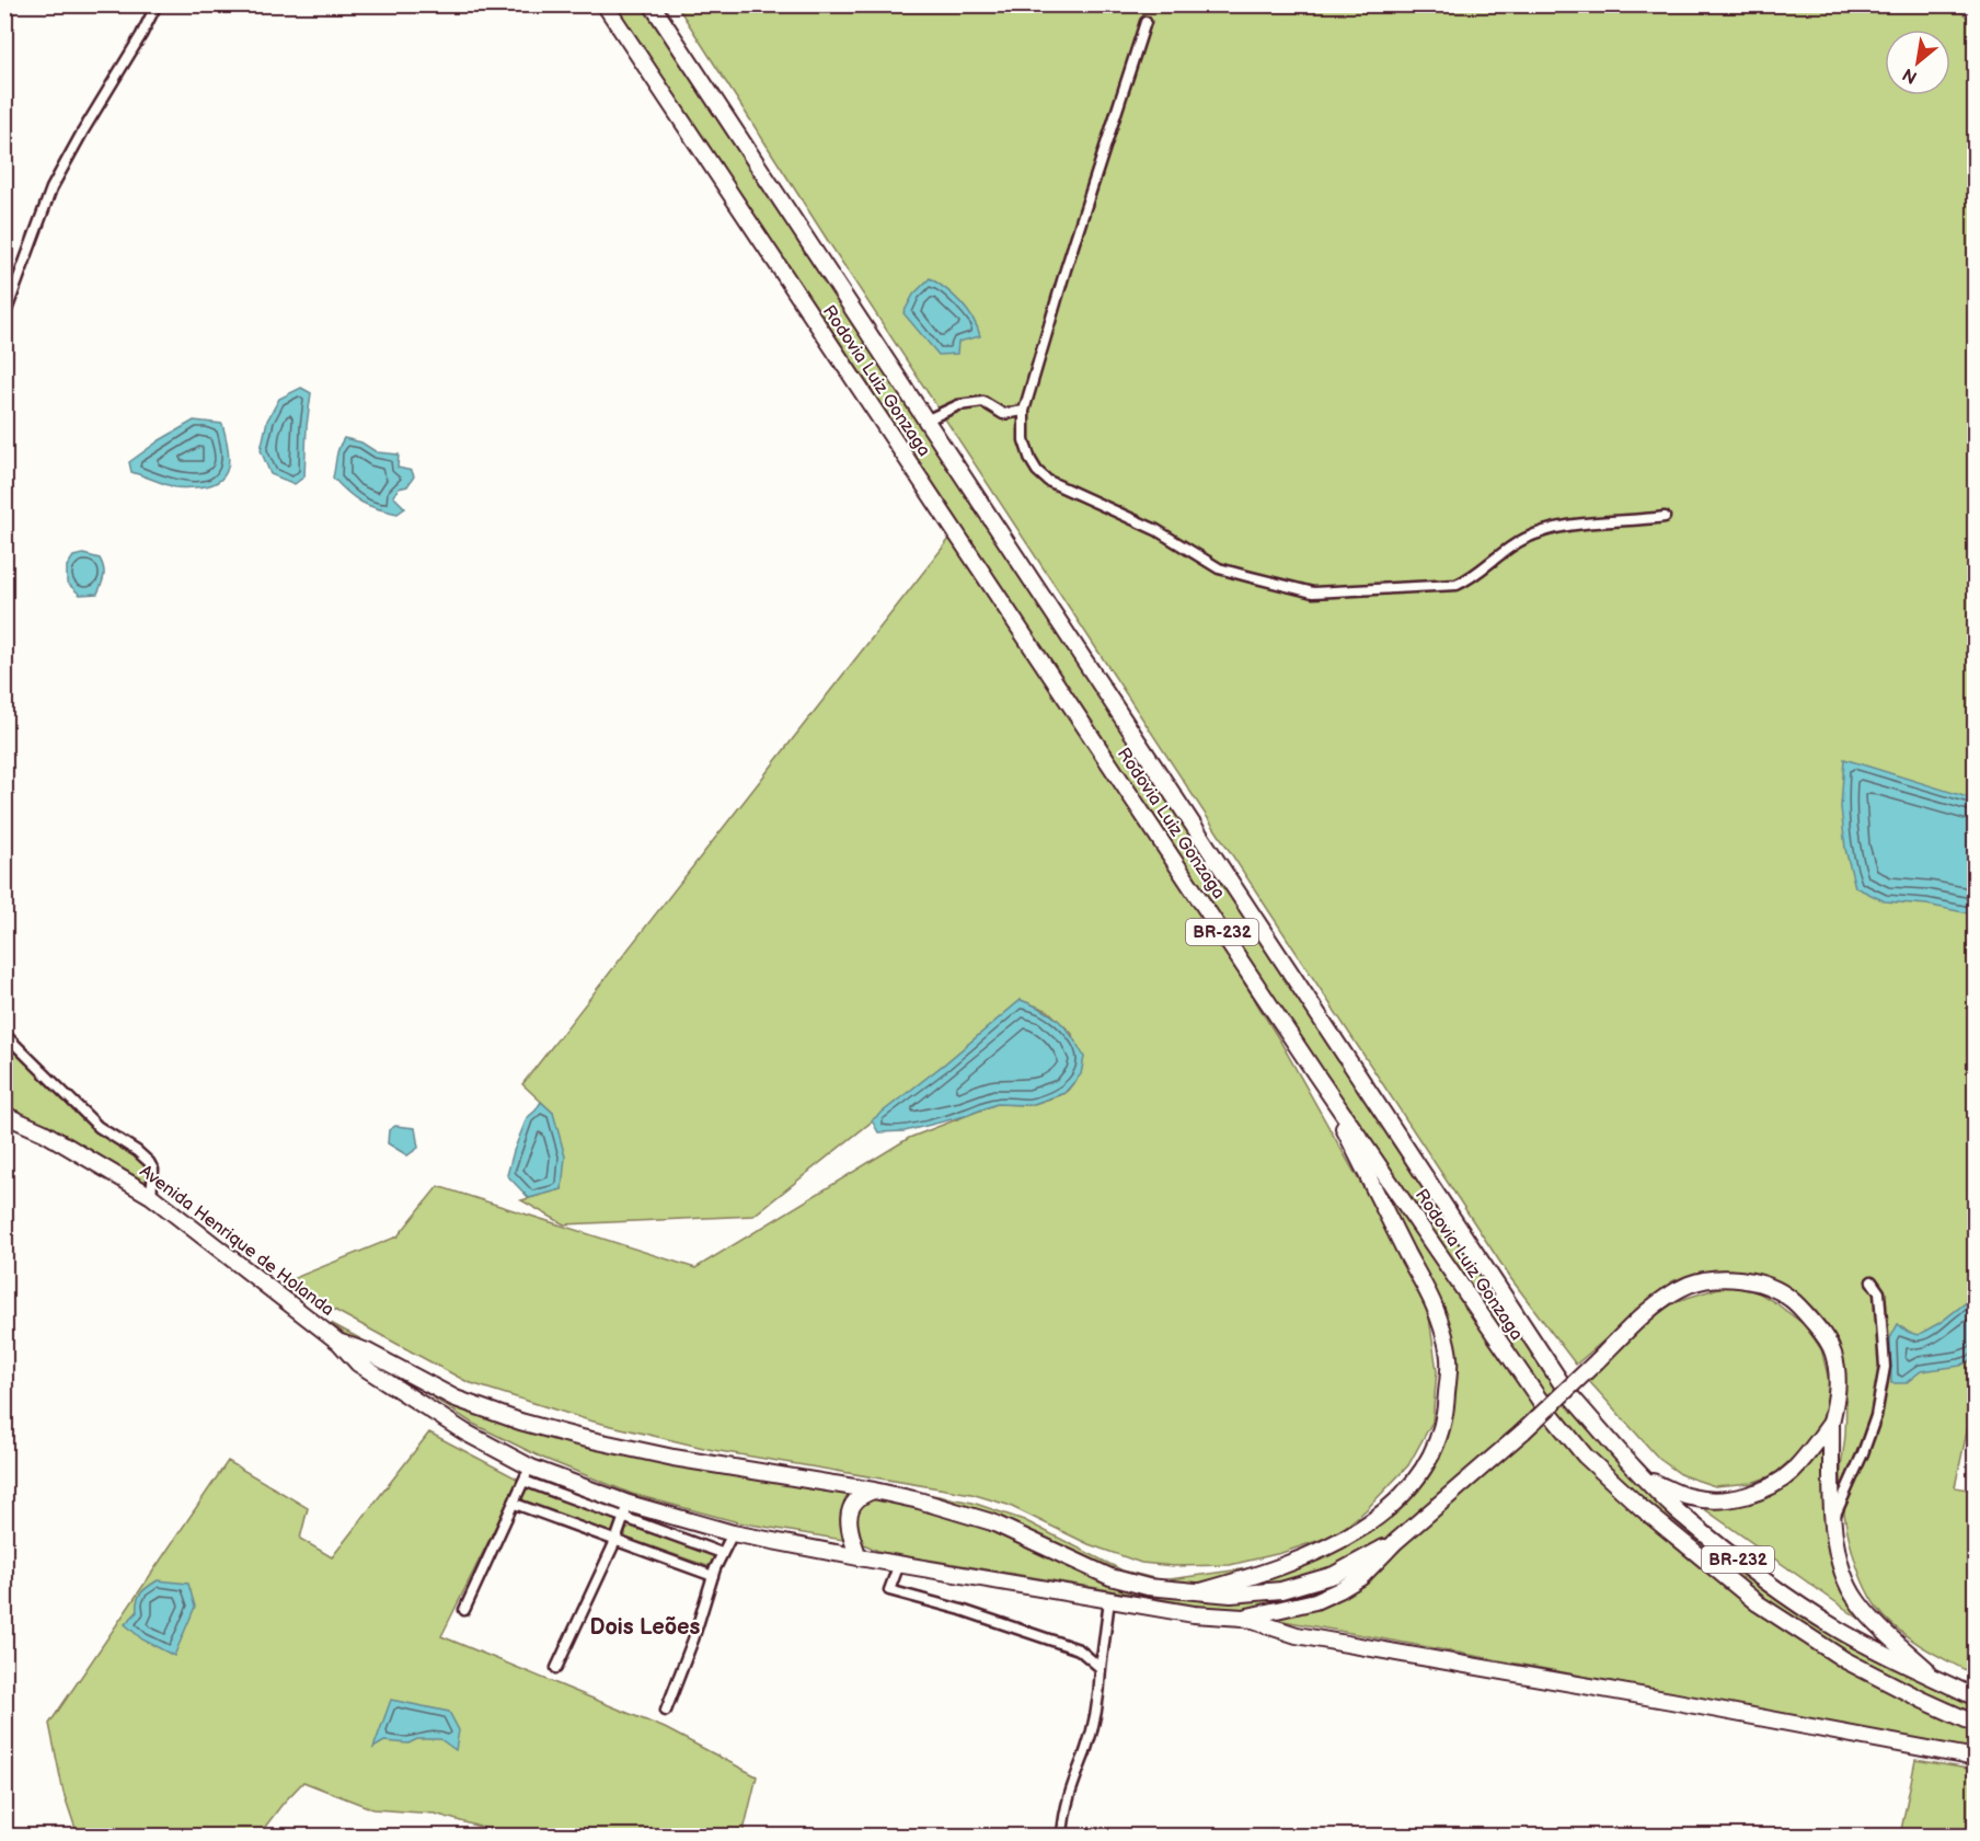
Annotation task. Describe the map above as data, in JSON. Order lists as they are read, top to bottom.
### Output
{
  "streets": {
    "main road": ["Rodovia Luiz Gonzaga", "BR-232", "Avenida Henrique de Holanda"]
  },
  "districts": ["Dois Leões"],
  "north": "bottom left"
}
